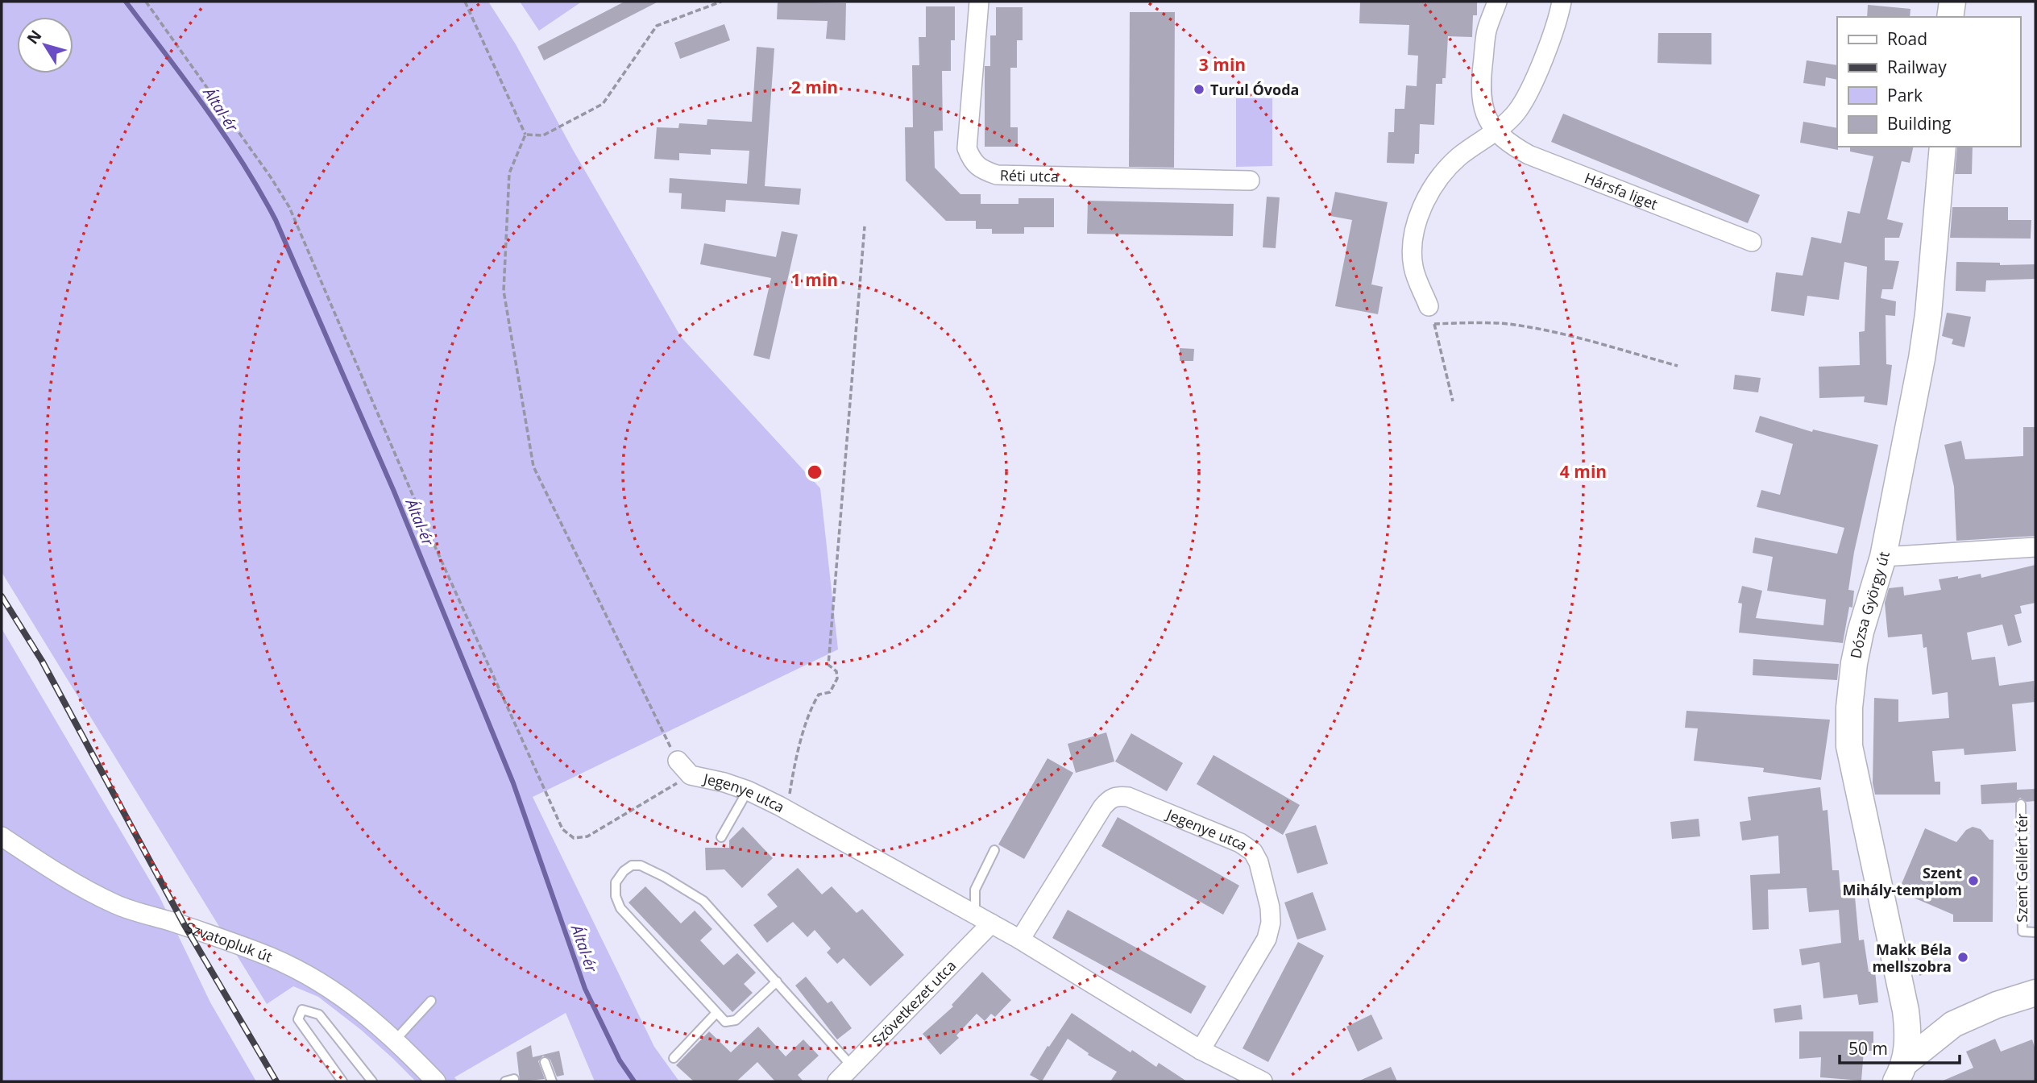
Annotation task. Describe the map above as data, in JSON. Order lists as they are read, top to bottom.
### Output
{
  "streets": {
    "street": [
      "Réti utca",
      "Hársfa liget",
      "Dózsa György út",
      "Jegenye utca",
      "Szvatopluk út",
      "Szövetkezet utca"
    ],
    "lane": ["Szent Gellért tér"]
  },
  "crossings": [
    ["Jegenye utca", "Szövetkezet utca"]
  ],
  "water": ["Által-ér"],
  "places": ["Turul Óvoda", "Szent Mihály-templom", "Makk Béla mellszobra"],
  "legend": [
    "Road",
    "Railway",
    "Park",
    "Building"
  ],
  "scale_bar": "50 m",
  "north": "top left",
  "rings": [
    "3 min",
    "2 min",
    "1 min",
    "4 min"
  ]
}
